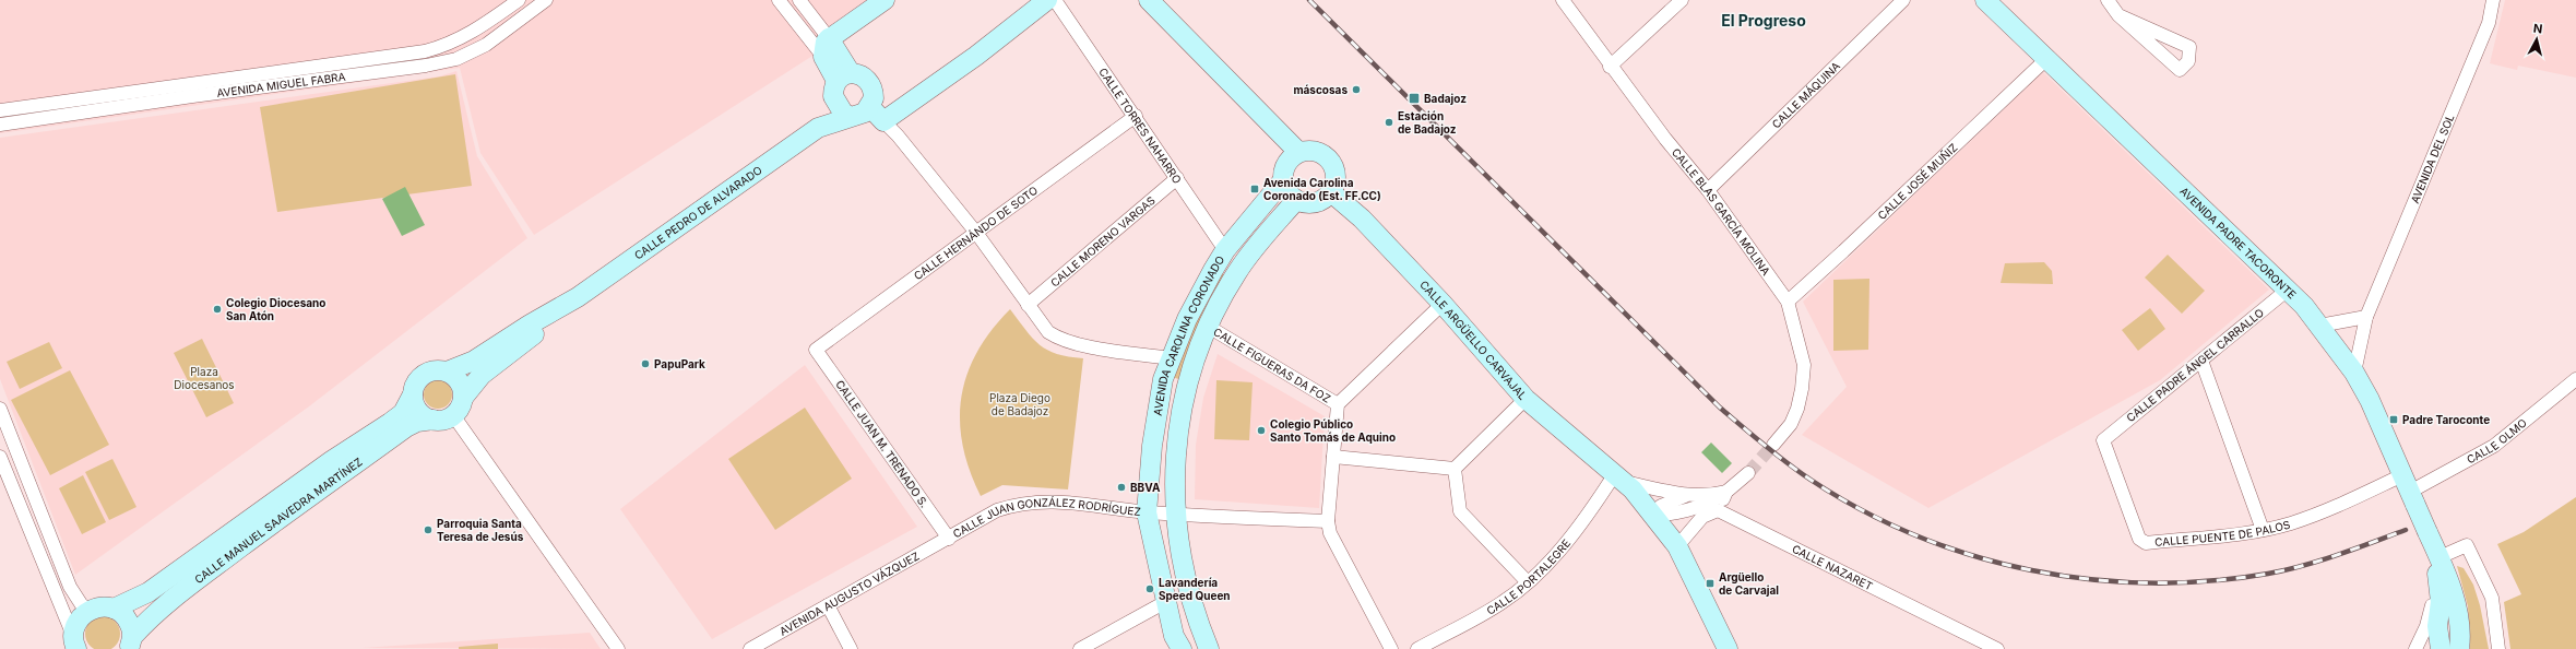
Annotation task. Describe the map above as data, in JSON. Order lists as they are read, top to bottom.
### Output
{
  "streets": {
    "main road": [
      "CALLE PEDRO DE ALVARADO",
      "AVENIDA PADRE TACORONTE",
      "AVENIDA CAROLINA CORONADO",
      "CALLE ARGÜELLO CARVAJAL",
      "CALLE MANUEL SAAVEDRA MARTÍNEZ"
    ],
    "street": [
      "AVENIDA MIGUEL FABRA",
      "CALLE MÁQUINA",
      "CALLE TORRES NAHARRO",
      "AVENIDA DEL SOL",
      "CALLE JOSÉ MUÑIZ",
      "CALLE BLAS GARCÍA MOLINA",
      "CALLE HERNÁNDO DE SOTO",
      "CALLE MORENO VARGAS",
      "CALLE FIGUERAS DA FOZ",
      "CALLE PADRE ÁNGEL CARRALLO",
      "CALLE OLMO",
      "CALLE JUAN M. TRENADO S.",
      "CALLE JUAN GONZÁLEZ RODRÍGUEZ",
      "CALLE PUENTE DE PALOS",
      "CALLE NAZARET",
      "CALLE PORTALEGRE",
      "AVENIDA AUGUSTO VÁZQUEZ"
    ]
  },
  "crossings": [
    ["CALLE MÁQUINA", "CALLE BLAS GARCÍA MOLINA"],
    ["CALLE TORRES NAHARRO", "CALLE HERNÁNDO DE SOTO"],
    ["CALLE TORRES NAHARRO", "CALLE MORENO VARGAS"],
    ["CALLE TORRES NAHARRO", "AVENIDA CAROLINA CORONADO"],
    ["AVENIDA DEL SOL", "AVENIDA PADRE TACORONTE"],
    ["CALLE JOSÉ MUÑIZ", "CALLE BLAS GARCÍA MOLINA"],
    ["CALLE JOSÉ MUÑIZ", "AVENIDA PADRE TACORONTE"],
    ["CALLE PEDRO DE ALVARADO", "CALLE MANUEL SAAVEDRA MARTÍNEZ"],
    ["CALLE HERNÁNDO DE SOTO", "CALLE JUAN M. TRENADO S."],
    ["AVENIDA PADRE TACORONTE", "CALLE PADRE ÁNGEL CARRALLO"],
    ["AVENIDA PADRE TACORONTE", "CALLE OLMO"],
    ["AVENIDA PADRE TACORONTE", "CALLE PUENTE DE PALOS"],
    ["AVENIDA CAROLINA CORONADO", "CALLE ARGÜELLO CARVAJAL"],
    ["AVENIDA CAROLINA CORONADO", "CALLE FIGUERAS DA FOZ"],
    ["AVENIDA CAROLINA CORONADO", "CALLE JUAN GONZÁLEZ RODRÍGUEZ"],
    ["CALLE ARGÜELLO CARVAJAL", "CALLE FIGUERAS DA FOZ"],
    ["CALLE ARGÜELLO CARVAJAL", "CALLE PORTALEGRE"],
    ["CALLE PADRE ÁNGEL CARRALLO", "CALLE PUENTE DE PALOS"],
    ["CALLE OLMO", "CALLE PUENTE DE PALOS"],
    ["CALLE JUAN M. TRENADO S.", "CALLE JUAN GONZÁLEZ RODRÍGUEZ"],
    ["CALLE JUAN M. TRENADO S.", "AVENIDA AUGUSTO VÁZQUEZ"],
    ["CALLE JUAN GONZÁLEZ RODRÍGUEZ", "AVENIDA AUGUSTO VÁZQUEZ"]
  ],
  "districts": ["El Progreso"],
  "parks": ["Plaza Diocesanos", "Plaza Diego de Badajoz"],
  "places": {
    "other": [
      "máscosas",
      "Estación de Badajoz",
      "Colegio Diocesano San Atón",
      "PapuPark",
      "Colegio Público Santo Tomás de Aquino",
      "BBVA",
      "Parroquia Santa Teresa de Jesús",
      "Lavandería Speed Queen"
    ],
    "transit": [
      "Badajoz",
      "Avenida Carolina Coronado (Est. FF.CC)",
      "Padre Taroconte",
      "Argüello de Carvajal"
    ]
  },
  "north": "top"
}
